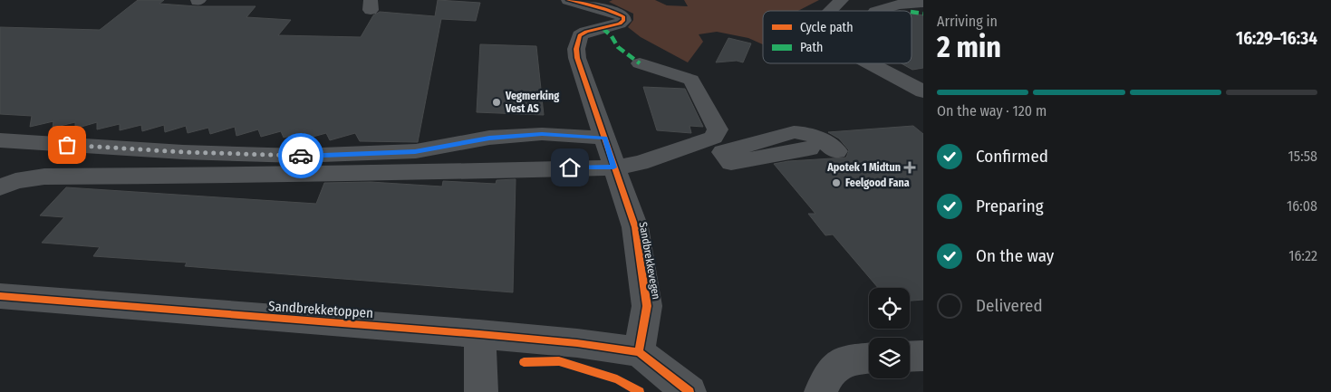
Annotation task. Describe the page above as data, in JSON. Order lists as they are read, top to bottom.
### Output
{
  "streets": {
    "street": ["Sandbrekkevegen", "Sandbrekketoppen"]
  },
  "crossings": [
    ["Sandbrekkevegen", "Sandbrekketoppen"]
  ],
  "places": {
    "other": ["Vegmerking Vest AS", "Feelgood Fana"],
    "health": ["Apotek 1 Midtun"]
  },
  "legend": ["Cycle path", "Path"],
  "page": {
    "heading": ["2 min", "Arriving in", "16:29–16:34"],
    "bar": "On the way · 120 m",
    "list": [
      ["Confirmed", "15:58"],
      ["Preparing", "16:08"],
      ["On the way", "16:22"],
      "Delivered"
    ]
  }
}
